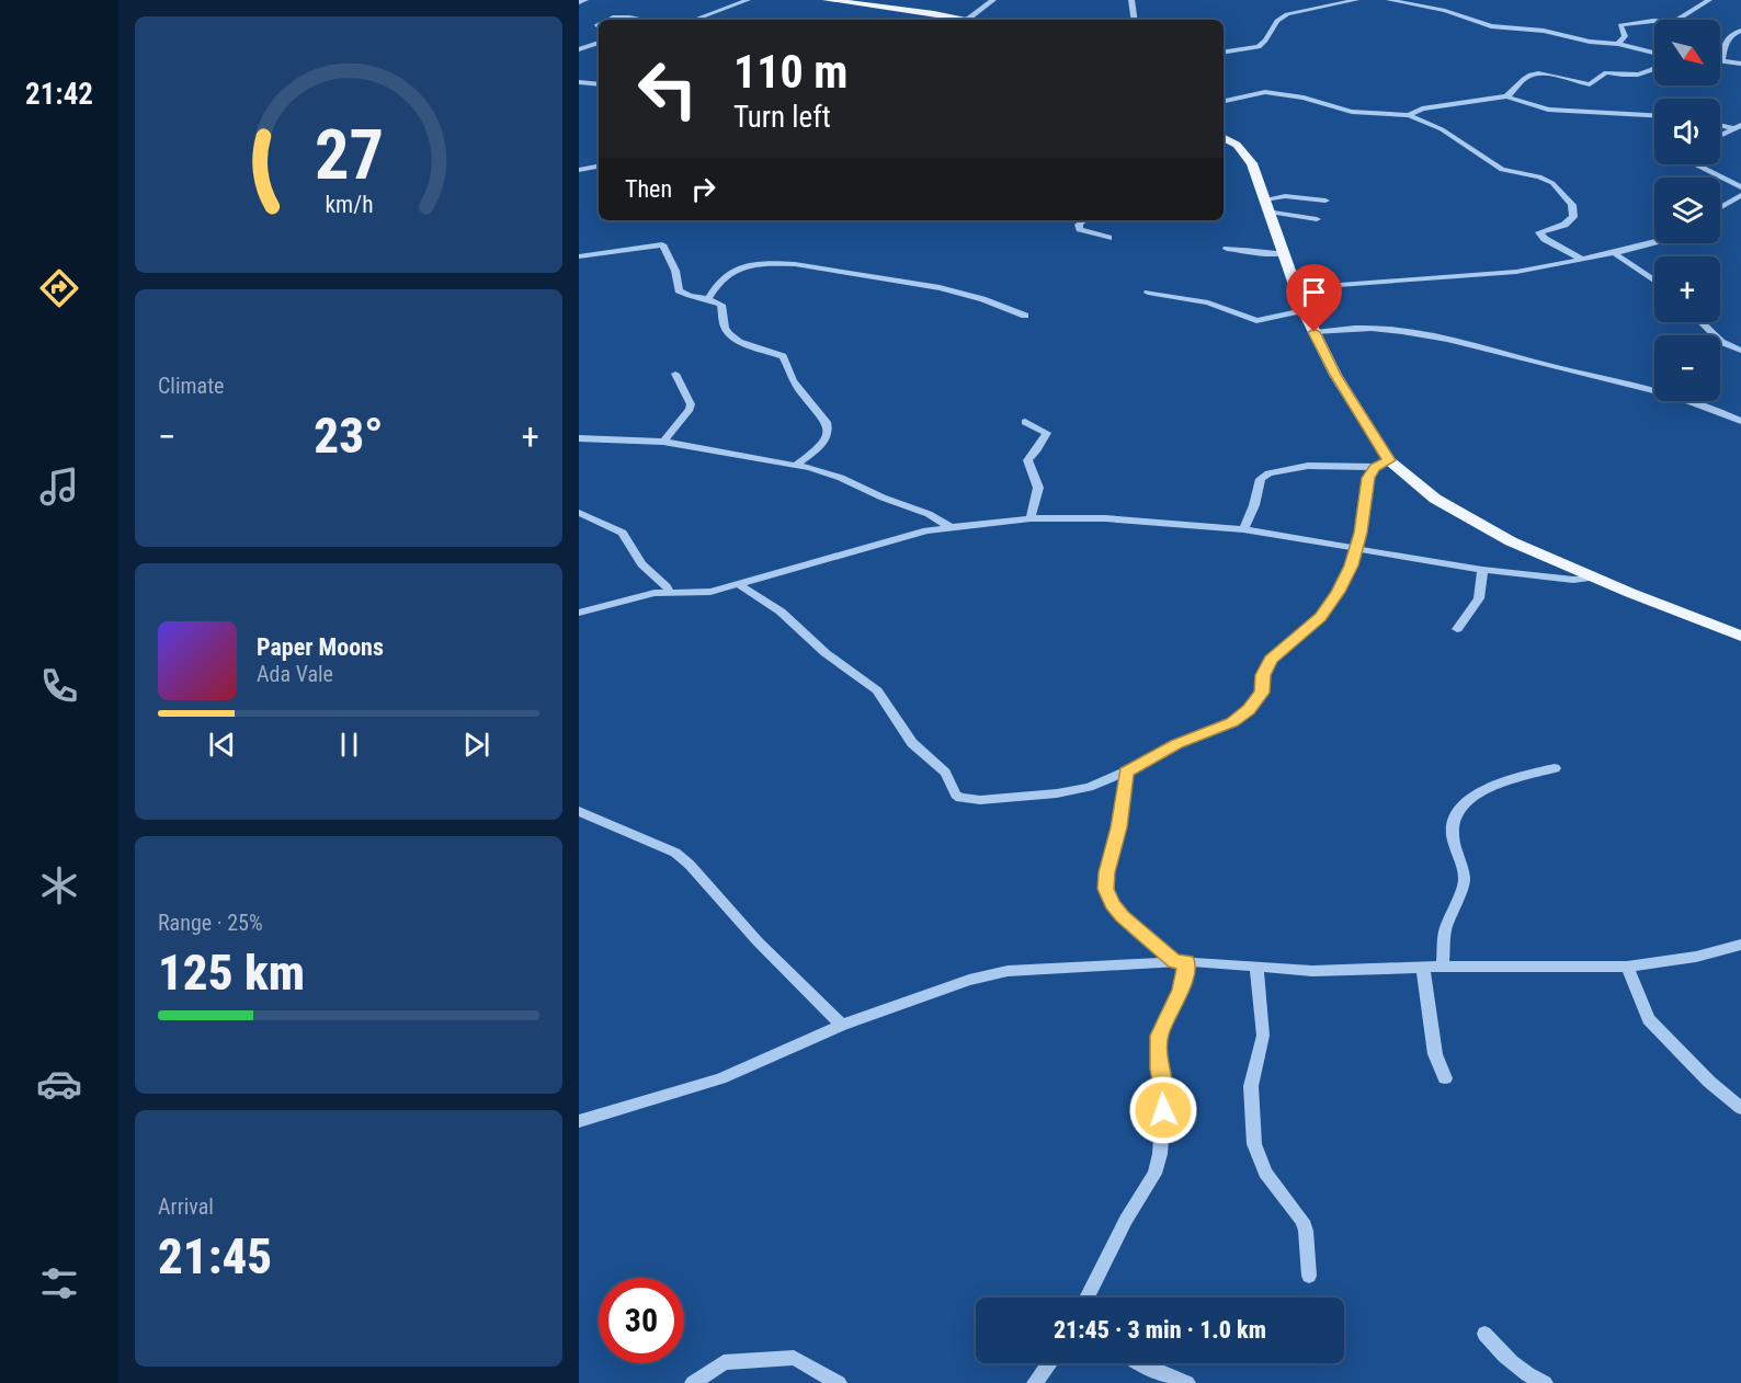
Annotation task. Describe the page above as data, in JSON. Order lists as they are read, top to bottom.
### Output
{
  "north": "bottom right",
  "page": {
    "tabs": "21:42",
    "map_buttons": ["+", "−"],
    "turn": ["110 m", "Turn left"],
    "then": "Then",
    "tile": [
      "Climate",
      ["Range · 25%", "125 km"],
      ["Arrival", "21:45"]
    ],
    "heat": ["−", "23°", "+"],
    "song": ["Paper Moons", "Ada Vale"],
    "limit": "30",
    "trip": "21:45 · 3 min · 1.0 km",
    "gauge": ["27", "km/h"]
  }
}
